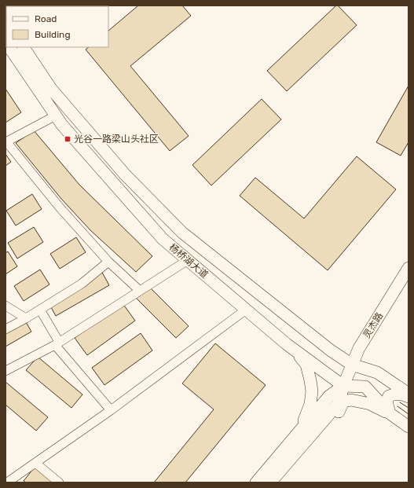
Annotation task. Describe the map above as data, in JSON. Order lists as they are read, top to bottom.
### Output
{
  "streets": {
    "main road": ["杨桥湖大道", "灵杰路"]
  },
  "crossings": [
    ["杨桥湖大道", "灵杰路"]
  ],
  "places": {
    "transit": ["光谷一路梁山头社区"]
  },
  "legend": ["Road", "Building"]
}
